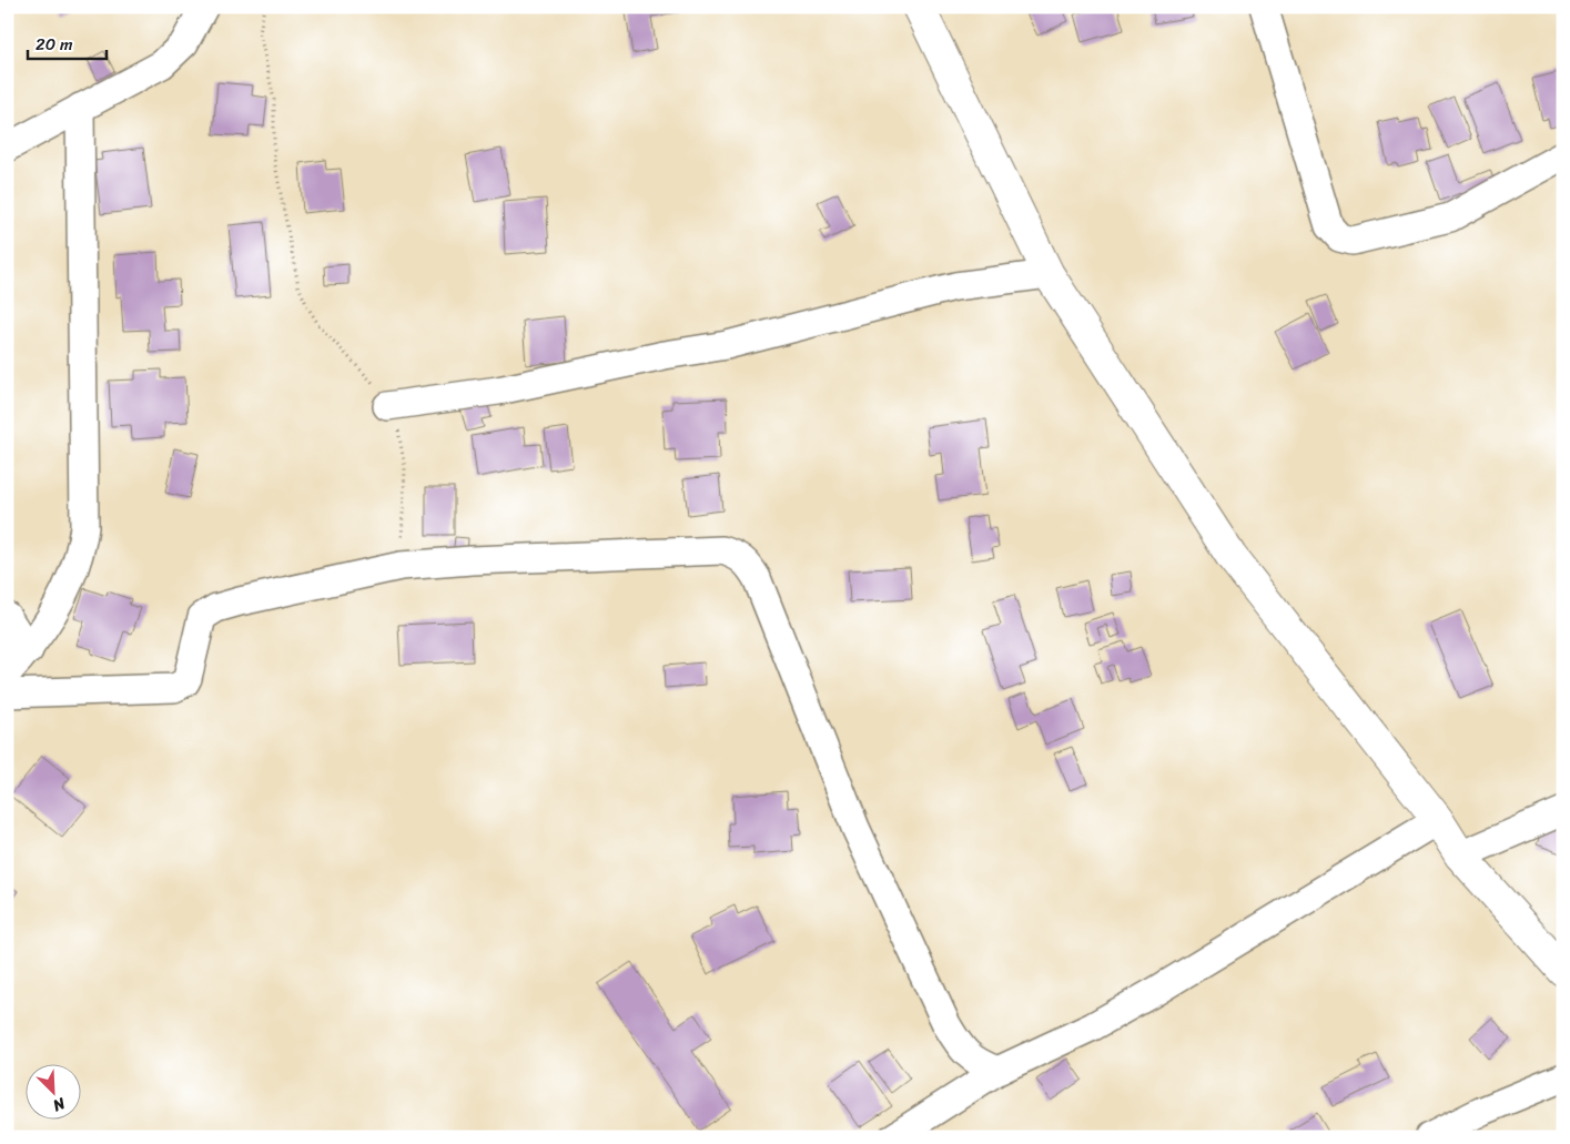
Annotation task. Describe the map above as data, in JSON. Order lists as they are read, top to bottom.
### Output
{
  "scale_bar": "20 m",
  "north": "bottom right"
}
